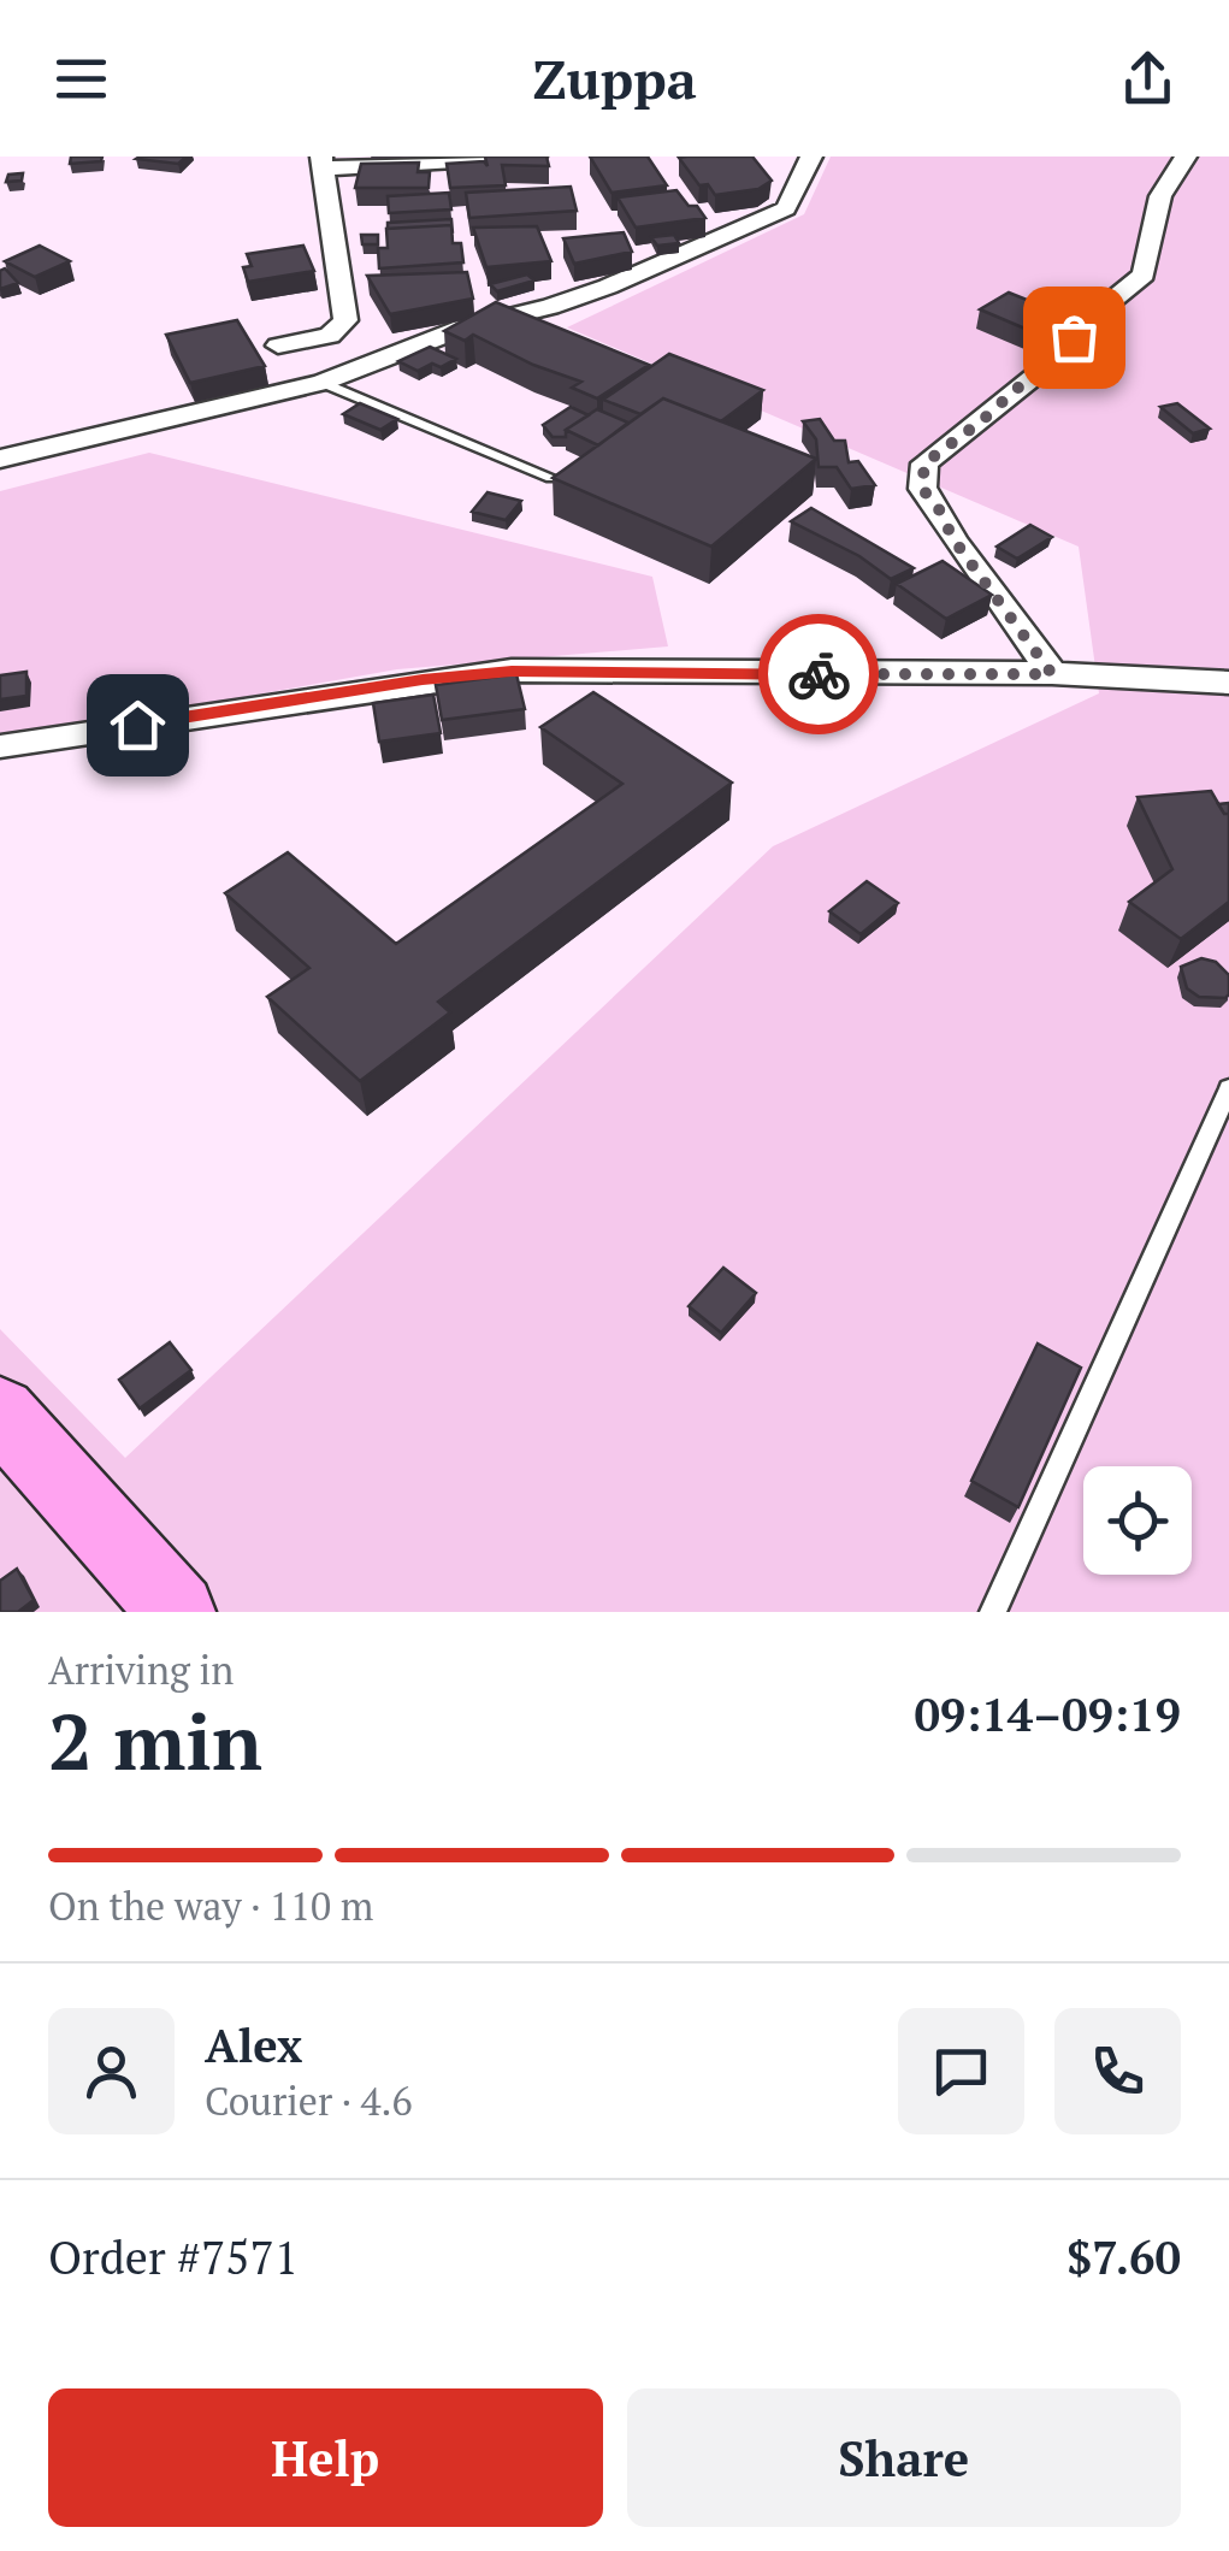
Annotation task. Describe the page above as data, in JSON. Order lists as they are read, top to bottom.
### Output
{
  "page": {
    "header": "Zuppa",
    "heading": ["2 min", "Arriving in", "09:14–09:19"],
    "panel": [
      "Alex",
      "Courier · 4.6",
      "Order #7571",
      "$7.60"
    ],
    "bar": "On the way · 110 m",
    "buttons": ["Help", "Share"]
  }
}
